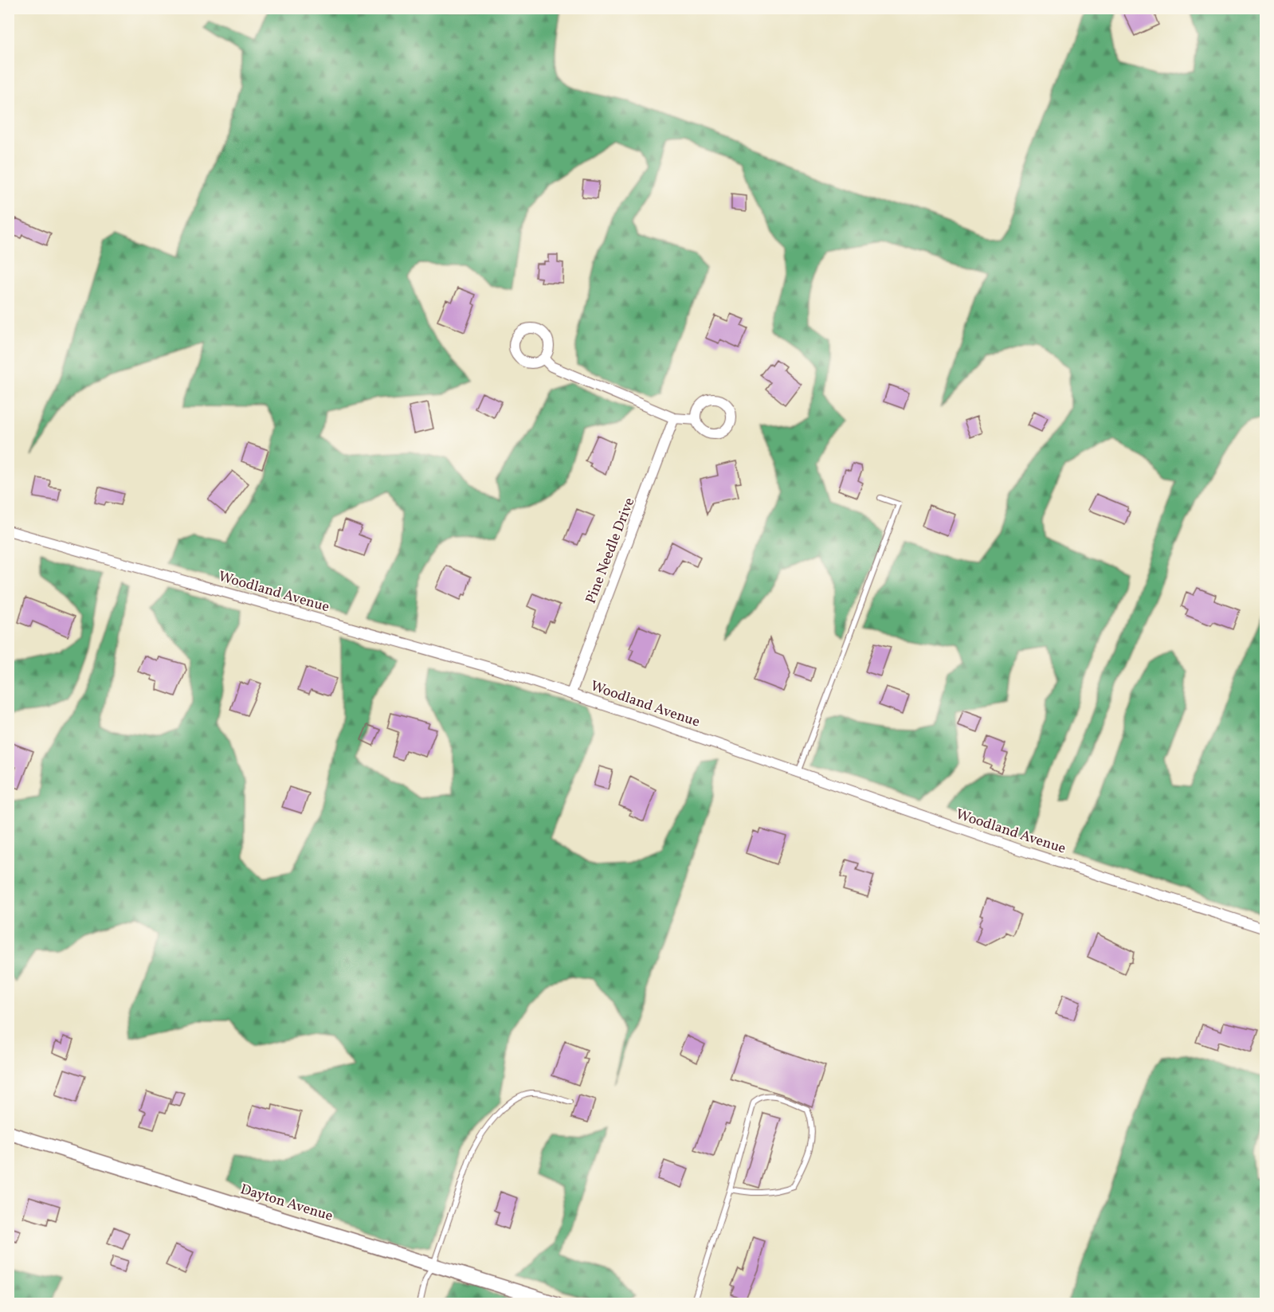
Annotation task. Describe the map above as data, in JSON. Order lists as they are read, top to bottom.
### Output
{
  "streets": {
    "street": ["Pine Needle Drive", "Woodland Avenue", "Dayton Avenue"]
  },
  "crossings": [
    ["Pine Needle Drive", "Woodland Avenue"]
  ]
}
